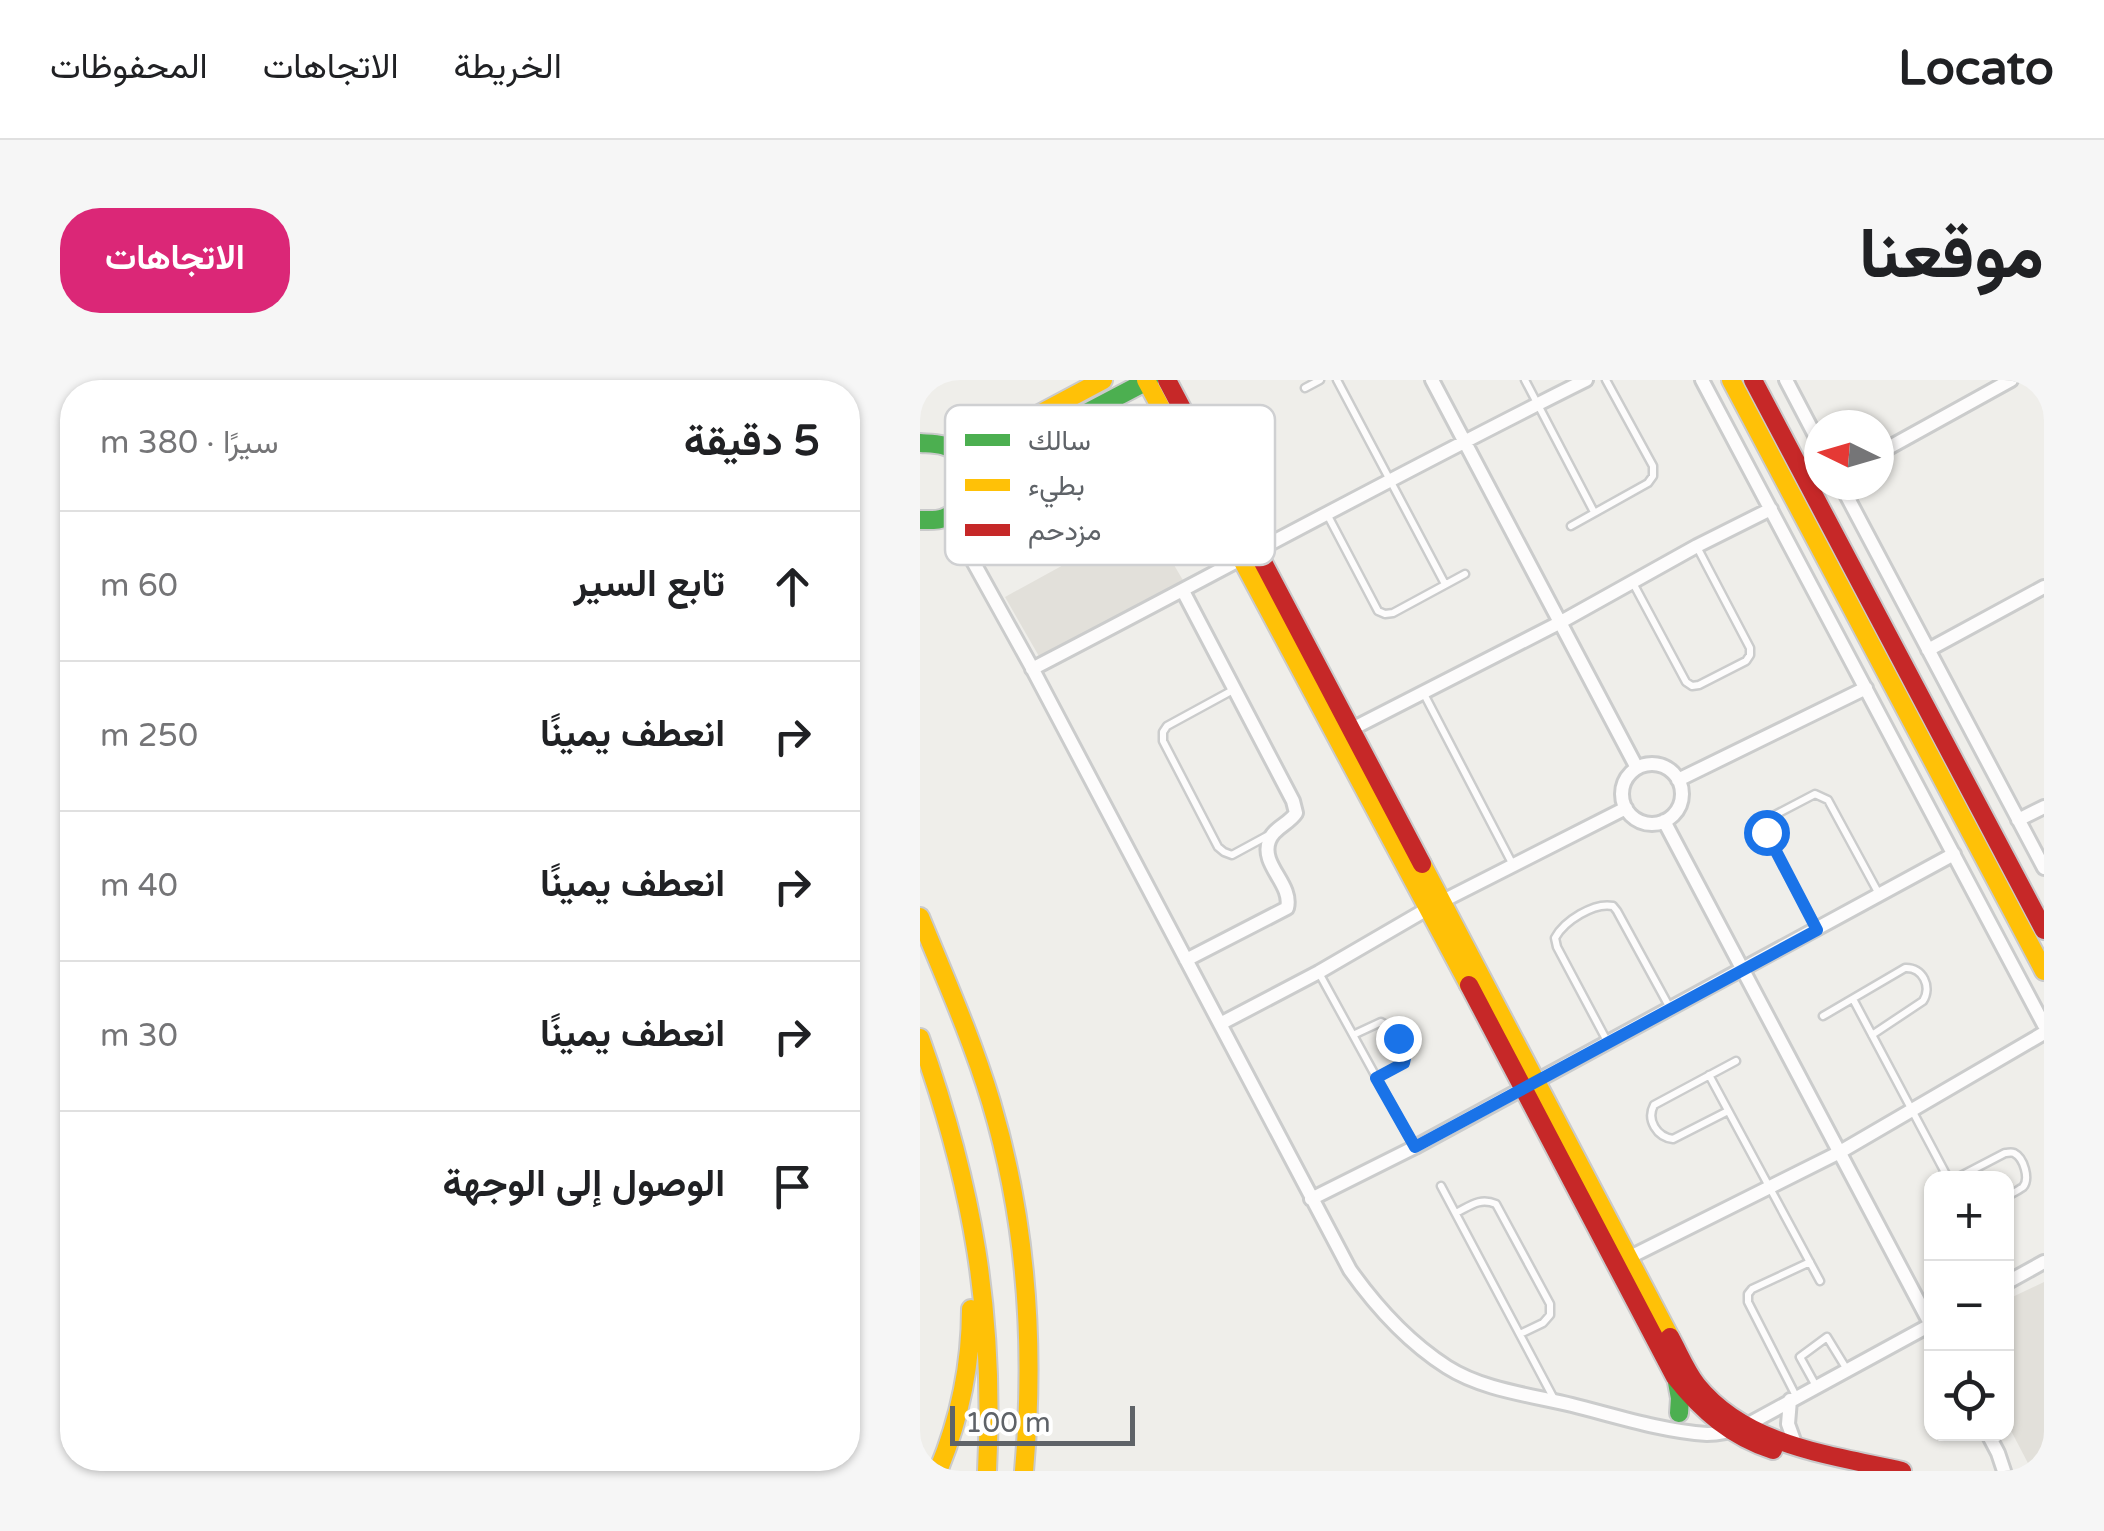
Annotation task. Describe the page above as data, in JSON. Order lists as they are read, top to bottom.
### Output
{
  "legend": ["سالك", "بطيء", "مزدحم"],
  "scale_bar": "100 m",
  "north": "left",
  "page": {
    "header": "Locato",
    "nav": ["الخريطة", "الاتجاهات", "المحفوظات"],
    "title": "موقعنا",
    "buttons": "الاتجاهات",
    "heading": ["5 دقيقة", "سيرًا · 380 m"],
    "list": [
      ["تابع السير", "60 m"],
      ["انعطف يمينًا", "250 m"],
      ["انعطف يمينًا", "40 m"],
      ["انعطف يمينًا", "30 m"],
      "الوصول إلى الوجهة"
    ],
    "map_buttons": ["+", "−"],
    "scale": "100 m"
  }
}
